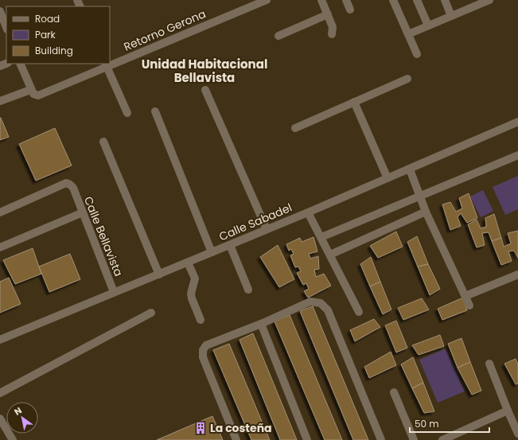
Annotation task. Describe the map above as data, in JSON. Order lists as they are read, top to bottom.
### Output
{
  "streets": {
    "street": ["Retorno Gerona", "Calle Sabadel", "Calle Bellavista"]
  },
  "crossings": [
    ["Calle Sabadel", "Calle Bellavista"]
  ],
  "districts": ["Unidad Habitacional Bellavista"],
  "places": {
    "building": ["La costeña"]
  },
  "legend": ["Road", "Park", "Building"],
  "scale_bar": "50 m",
  "north": "top left"
}
